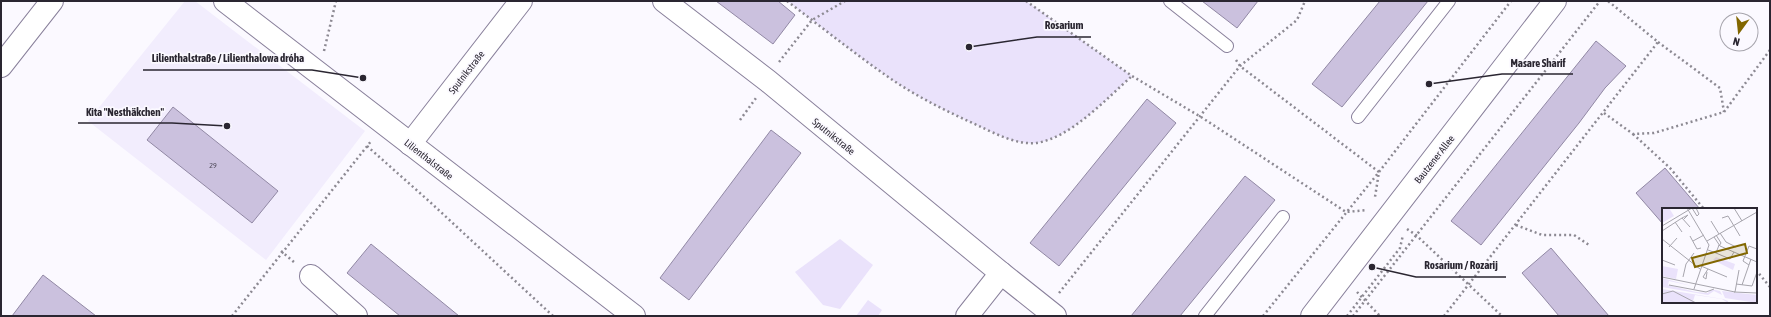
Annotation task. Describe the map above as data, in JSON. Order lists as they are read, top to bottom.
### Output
{
  "streets": {
    "street": ["Sputnikstraße", "Lilienthalstraße", "Bautzener Allee"]
  },
  "crossings": [
    ["Sputnikstraße", "Lilienthalstraße"]
  ],
  "places": [
    "Rosarium",
    "Lilienthalstraße / Lilienthalowa dróha",
    "Masare Sharif",
    "Kita \"Nesthäkchen\"",
    "Rosarium / Rozarij"
  ],
  "house_numbers": ["29"],
  "north": "bottom"
}
